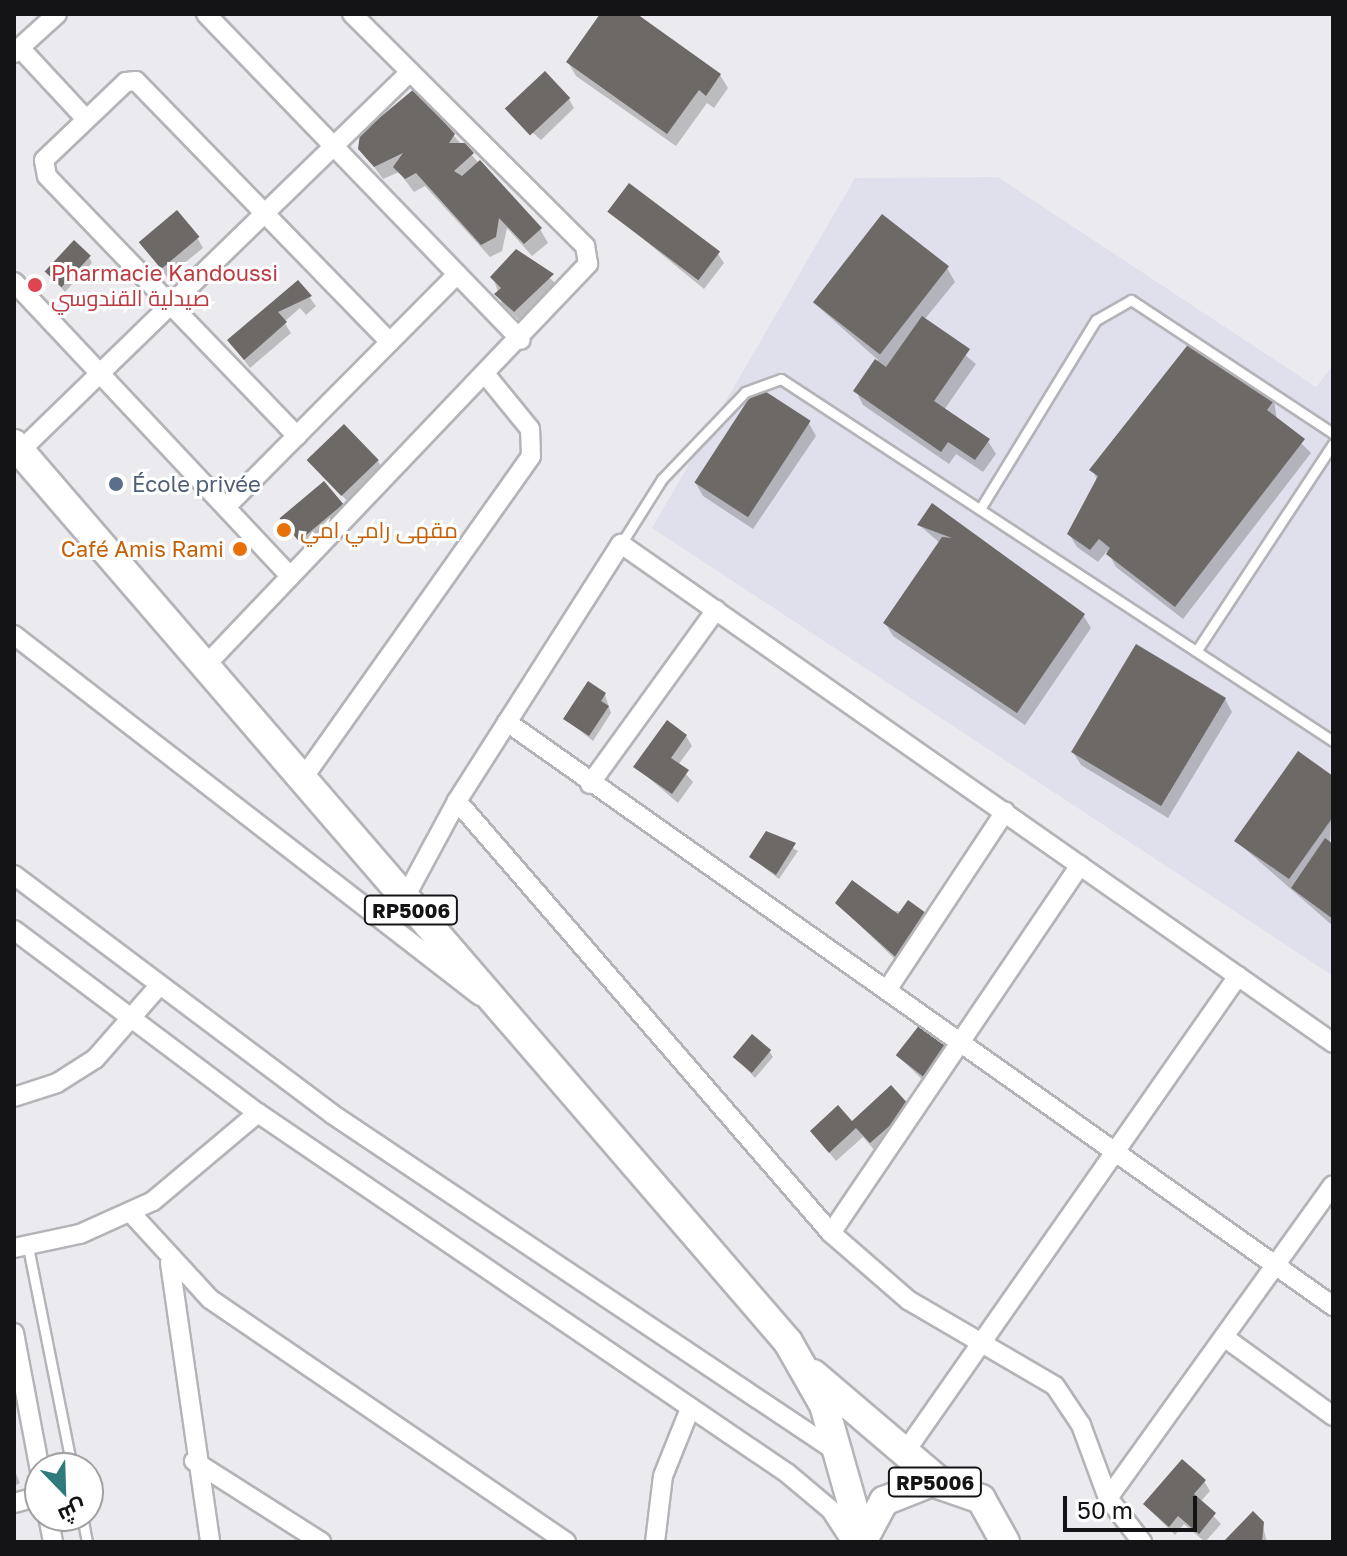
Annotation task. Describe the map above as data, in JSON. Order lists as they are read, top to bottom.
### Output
{
  "streets": {
    "main road": ["RP5006"]
  },
  "places": [
    "Pharmacie Kandoussi صيدلية القندوسي",
    "École privée",
    "مقهى رامي امي",
    "Café Amis Rami"
  ],
  "scale_bar": "50 m",
  "north": "bottom right"
}
